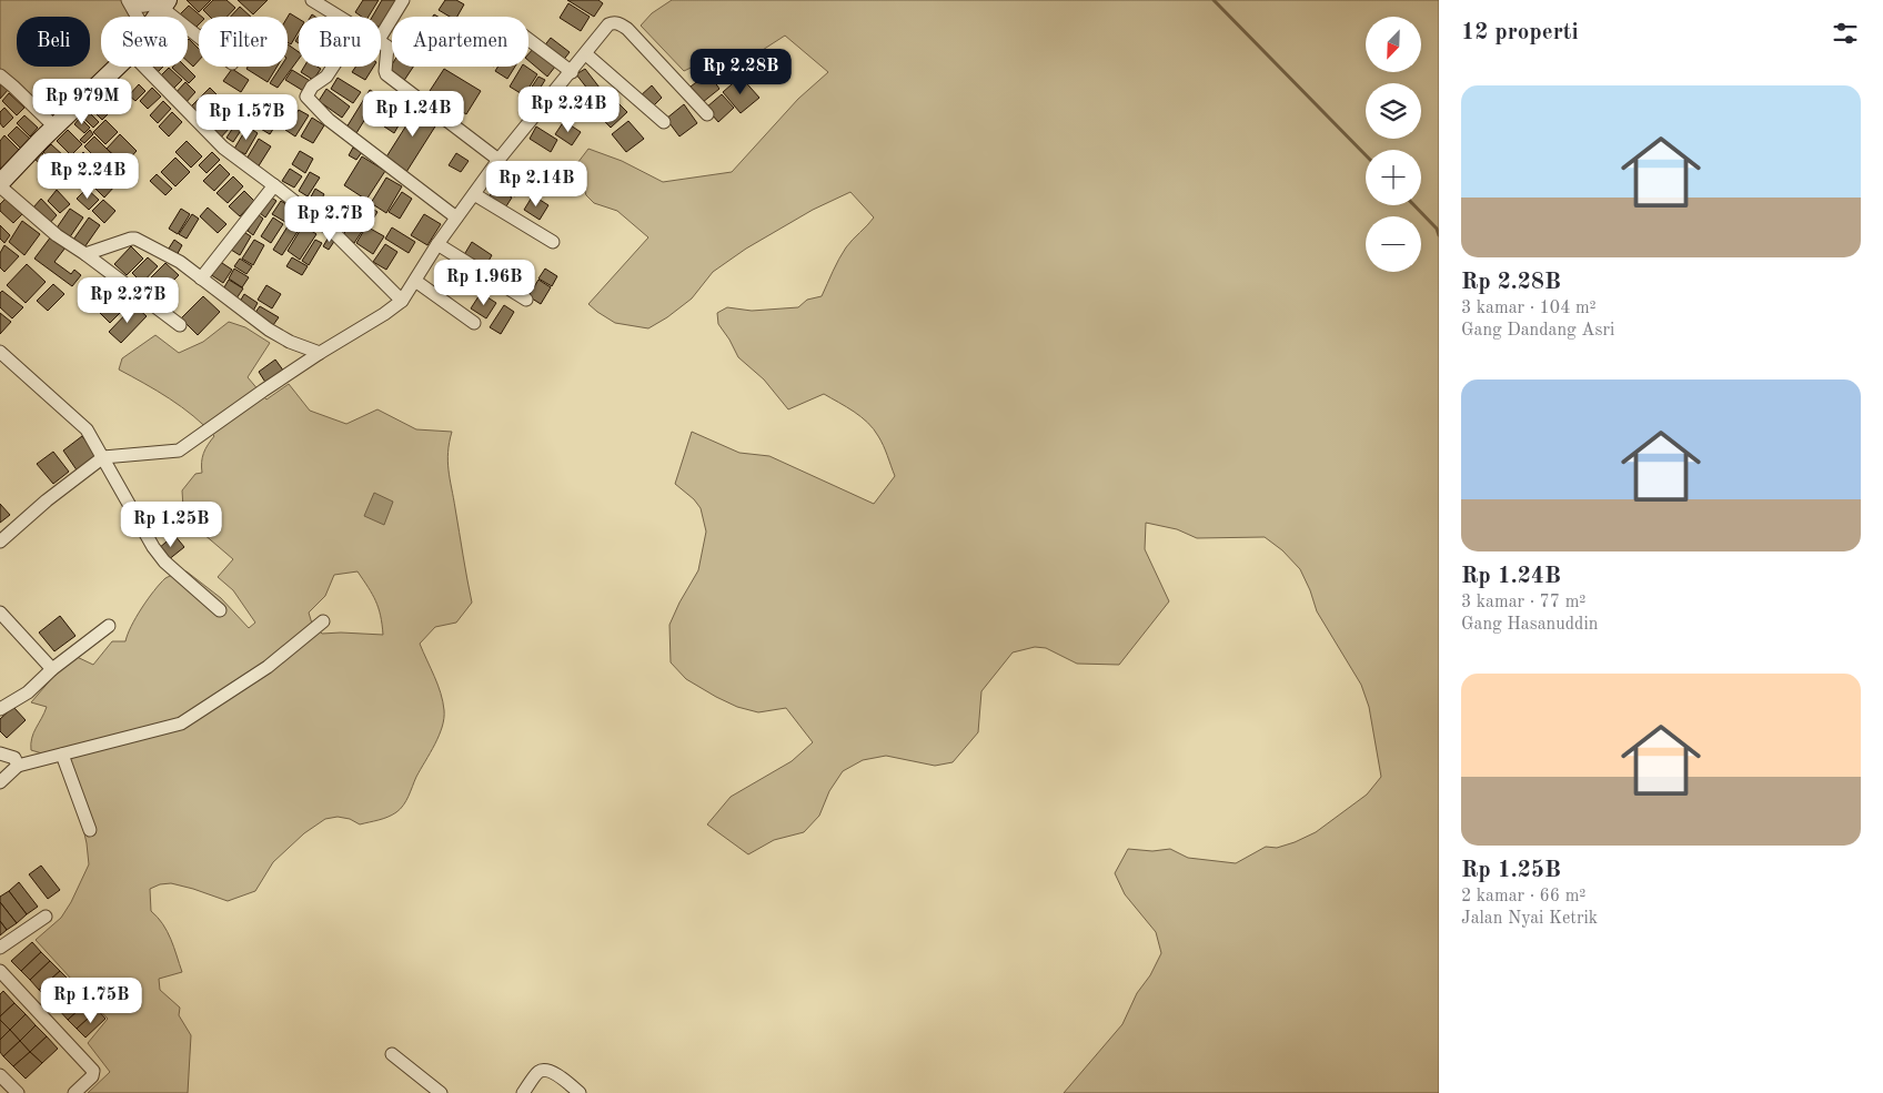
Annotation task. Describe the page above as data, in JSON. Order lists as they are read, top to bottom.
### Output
{
  "north": "bottom left",
  "page": {
    "heading": "12 properti",
    "map_buttons": ["+", "−"],
    "chip": [
      "Beli",
      "Sewa",
      "Filter",
      "Baru",
      "Apartemen"
    ],
    "price": [
      "Rp 2.28B",
      "Rp 979M",
      "Rp 2.24B",
      "Rp 1.24B",
      "Rp 1.57B",
      "Rp 2.24B",
      "Rp 2.14B",
      "Rp 2.7B",
      "Rp 1.96B",
      "Rp 2.27B",
      "Rp 1.25B",
      "Rp 1.75B"
    ],
    "list": [
      {
        "name": "Rp 2.28B",
        "note": "3 kamar · 104 m² · Gang Dandang Asri"
      },
      {
        "name": "Rp 1.24B",
        "note": "3 kamar · 77 m² · Gang Hasanuddin"
      },
      {
        "name": "Rp 1.25B",
        "note": "2 kamar · 66 m² · Jalan Nyai Ketrik"
      }
    ]
  }
}
